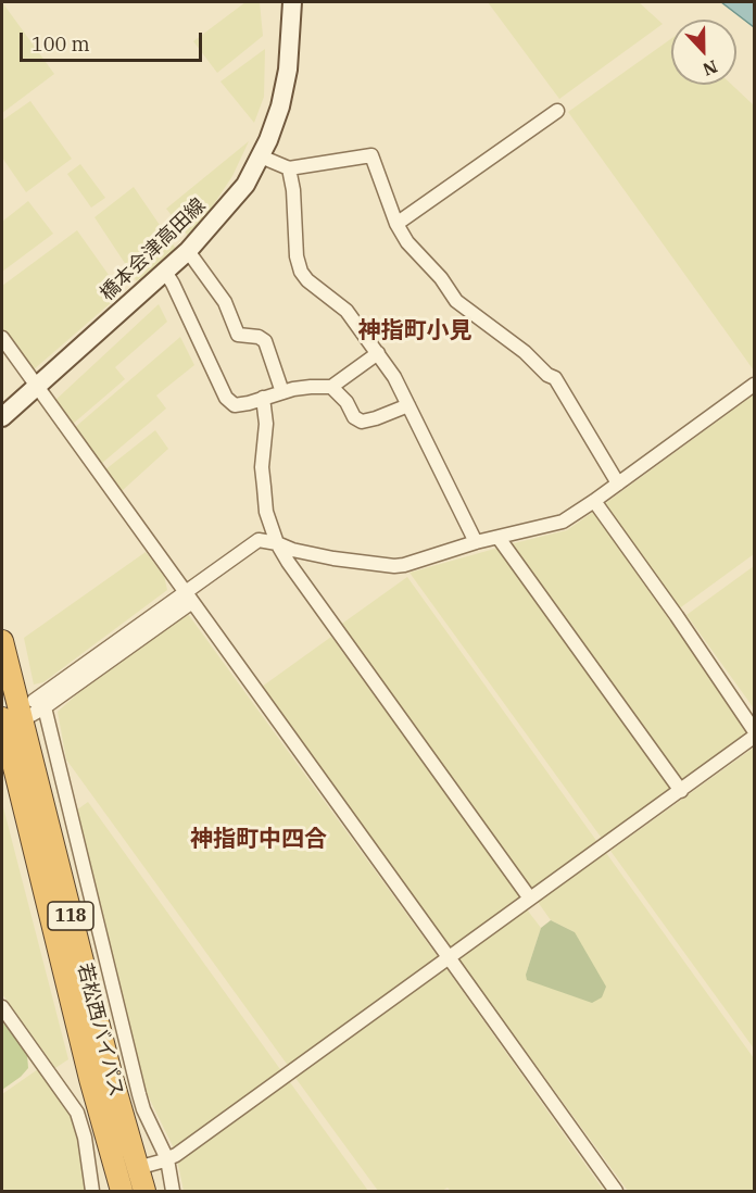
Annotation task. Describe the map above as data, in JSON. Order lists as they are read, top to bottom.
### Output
{
  "streets": {
    "highway": ["118", "若松西バイパス"],
    "main road": ["橋本会津高田線"]
  },
  "districts": ["神指町小見", "神指町中四合"],
  "scale_bar": "100 m",
  "north": "bottom"
}
